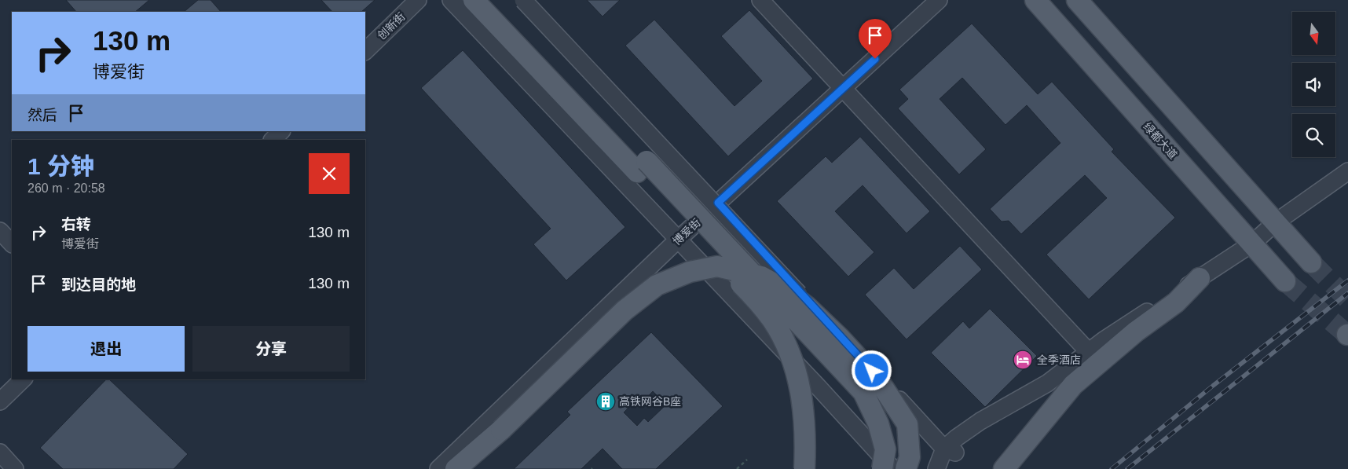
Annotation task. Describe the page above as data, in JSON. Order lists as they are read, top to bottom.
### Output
{
  "streets": {
    "main road": ["绿都大道"],
    "street": ["创新街", "博爱街"]
  },
  "places": {
    "hotel": ["全季酒店"],
    "building": ["高铁网谷B座"]
  },
  "north": "bottom",
  "page": {
    "turn": ["130 m", "博爱街"],
    "then": "然后",
    "heading": ["1 分钟", "260 m · 20:58"],
    "list": [
      {
        "name": "右转",
        "note": "博爱街",
        "value": "130 m"
      },
      {
        "name": "到达目的地",
        "value": "130 m"
      }
    ],
    "buttons": ["退出", "分享"]
  }
}
